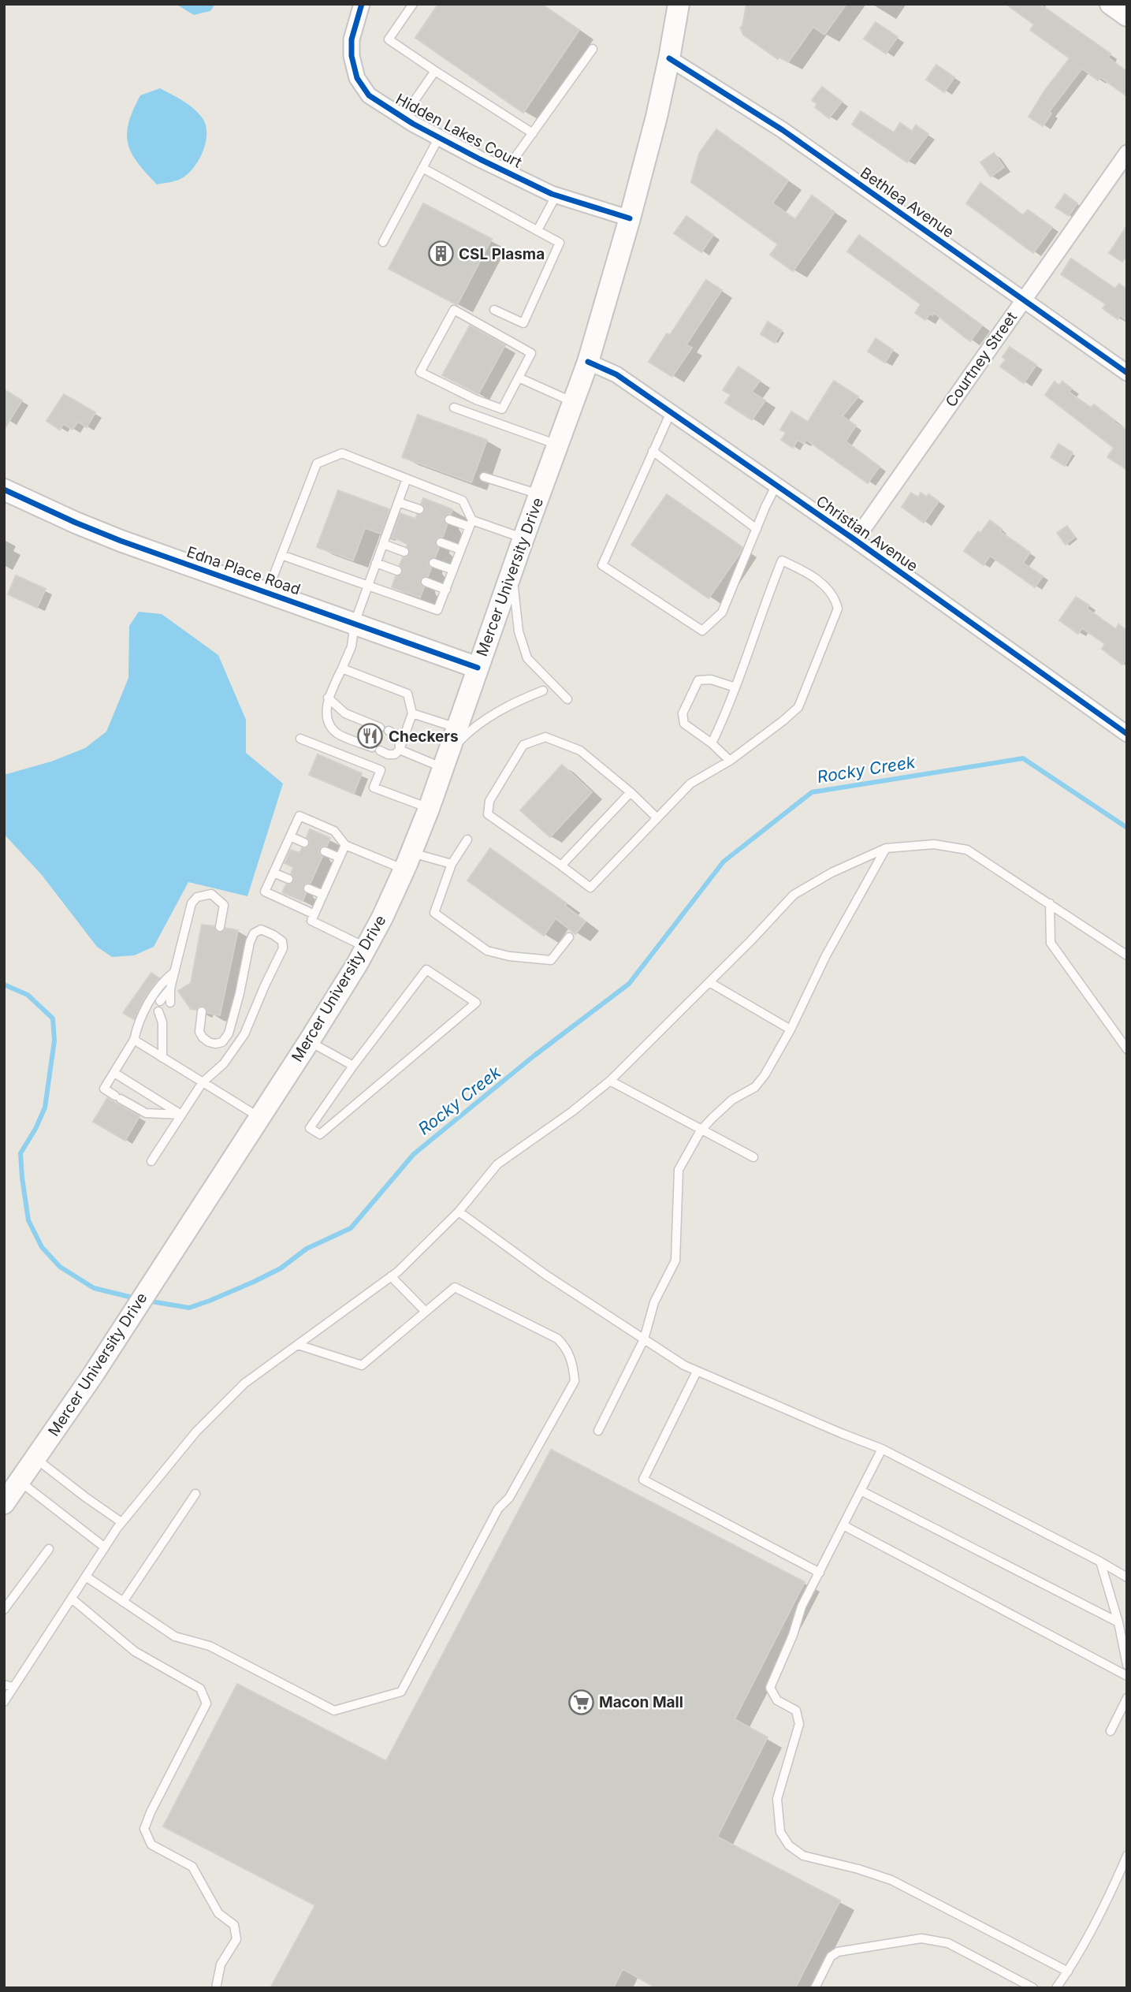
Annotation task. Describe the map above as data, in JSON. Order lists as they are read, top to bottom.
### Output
{
  "streets": {
    "main road": ["Edna Place Road", "Mercer University Drive"],
    "street": [
      "Hidden Lakes Court",
      "Bethlea Avenue",
      "Courtney Street",
      "Christian Avenue"
    ]
  },
  "crossings": [
    ["Hidden Lakes Court", "Mercer University Drive"],
    ["Bethlea Avenue", "Courtney Street"],
    ["Bethlea Avenue", "Mercer University Drive"],
    ["Courtney Street", "Christian Avenue"],
    ["Christian Avenue", "Mercer University Drive"],
    ["Edna Place Road", "Mercer University Drive"]
  ],
  "water": ["Rocky Creek"],
  "places": {
    "building": ["CSL Plasma"],
    "restaurant": ["Checkers"],
    "supermarket": ["Macon Mall"]
  }
}
